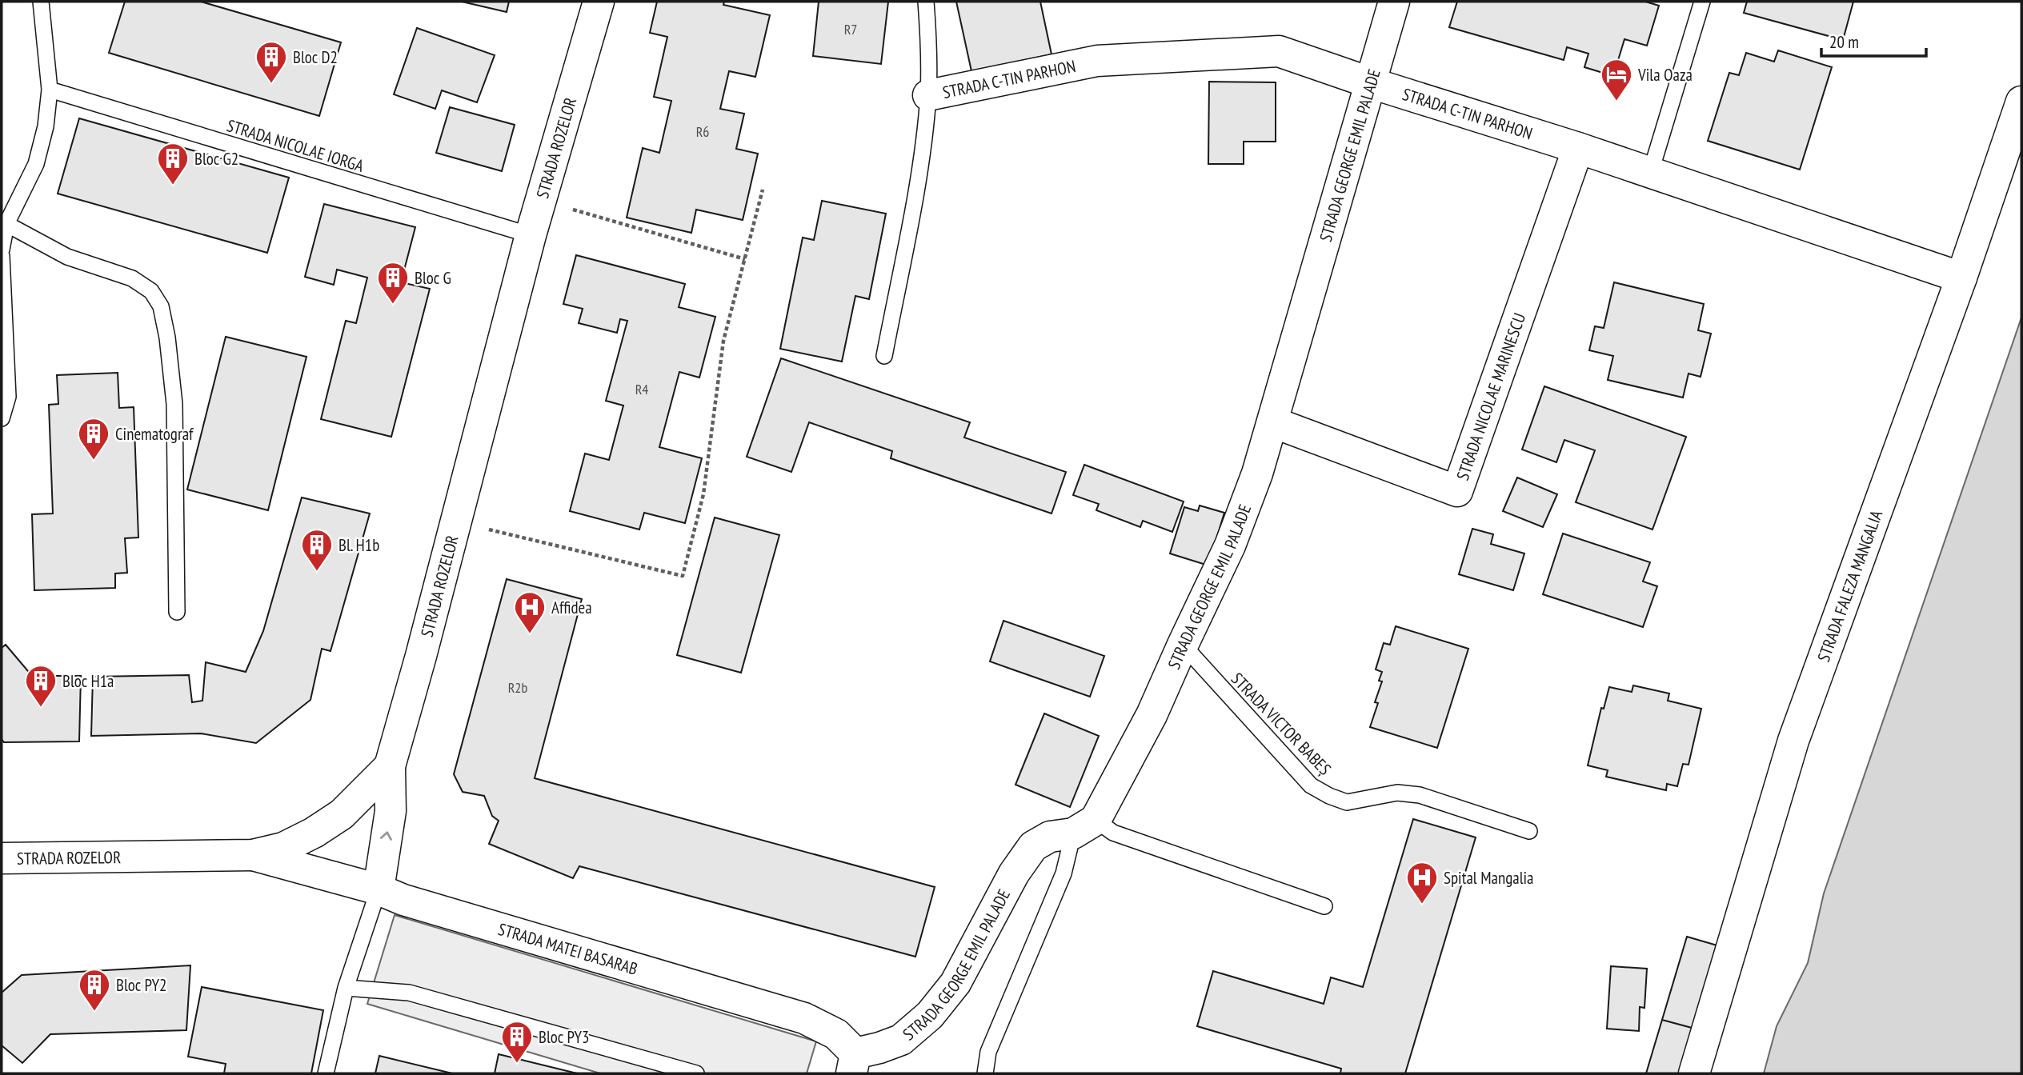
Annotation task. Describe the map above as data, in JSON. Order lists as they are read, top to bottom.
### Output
{
  "streets": {
    "street": [
      "STRADA C-TIN PARHON",
      "STRADA ROZELOR",
      "STRADA GEORGE EMIL PALADE",
      "STRADA NICOLAE MARINESCU",
      "STRADA FALEZA MANGALIA",
      "STRADA MATEI BASARAB"
    ],
    "lane": ["STRADA NICOLAE IORGA", "STRADA VICTOR BABEȘ"]
  },
  "crossings": [
    ["STRADA C-TIN PARHON", "STRADA GEORGE EMIL PALADE"],
    ["STRADA C-TIN PARHON", "STRADA NICOLAE MARINESCU"],
    ["STRADA C-TIN PARHON", "STRADA FALEZA MANGALIA"],
    ["STRADA NICOLAE IORGA", "STRADA ROZELOR"],
    ["STRADA ROZELOR", "STRADA MATEI BASARAB"],
    ["STRADA GEORGE EMIL PALADE", "STRADA NICOLAE MARINESCU"],
    ["STRADA GEORGE EMIL PALADE", "STRADA VICTOR BABEȘ"],
    ["STRADA GEORGE EMIL PALADE", "STRADA MATEI BASARAB"]
  ],
  "places": {
    "building": [
      "Bloc D2",
      "Bloc G2",
      "Bloc G",
      "Cinematograf",
      "Bl. H1b",
      "Bloc H1a",
      "Bloc PY2",
      "Bloc PY3"
    ],
    "hotel": ["Vila Oaza"],
    "hospital": ["Affidea", "Spital Mangalia"]
  },
  "house_numbers": [
    "R7",
    "R6",
    "R4",
    "R2b"
  ],
  "scale_bar": "20 m"
}
